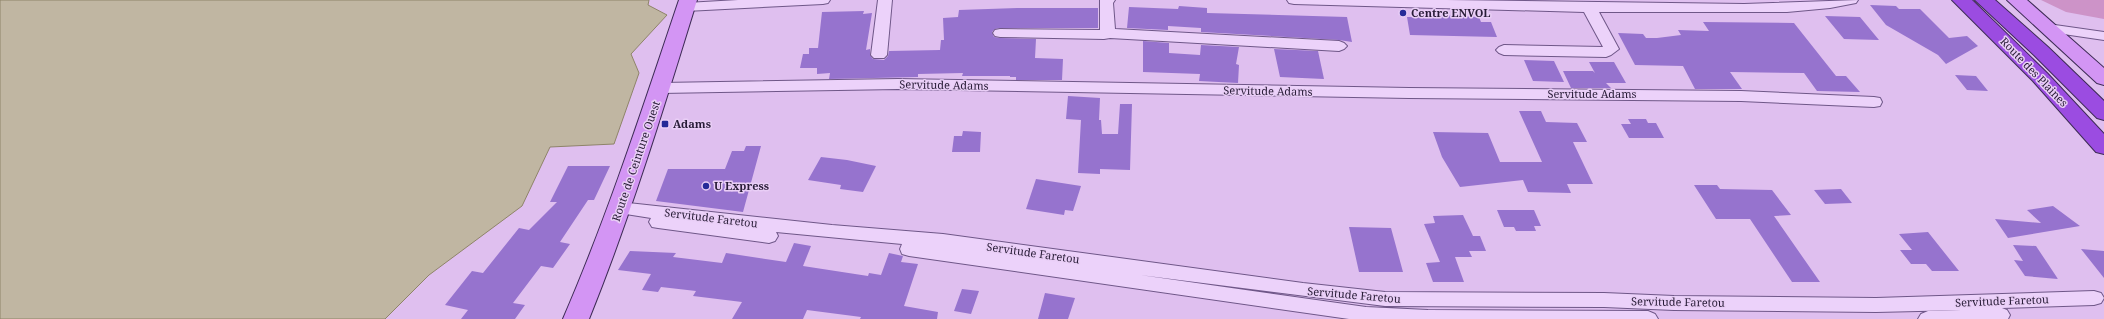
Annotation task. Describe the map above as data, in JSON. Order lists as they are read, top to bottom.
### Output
{
  "streets": {
    "highway": ["Route des Plaines"],
    "main road": ["Route de Ceinture Ouest"],
    "street": ["Servitude Adams", "Servitude Faretou"]
  },
  "crossings": [
    ["Servitude Adams", "Route de Ceinture Ouest"],
    ["Route de Ceinture Ouest", "Servitude Faretou"]
  ],
  "places": {
    "other": ["Centre ENVOL", "U Express"],
    "transit": ["Adams"]
  }
}
